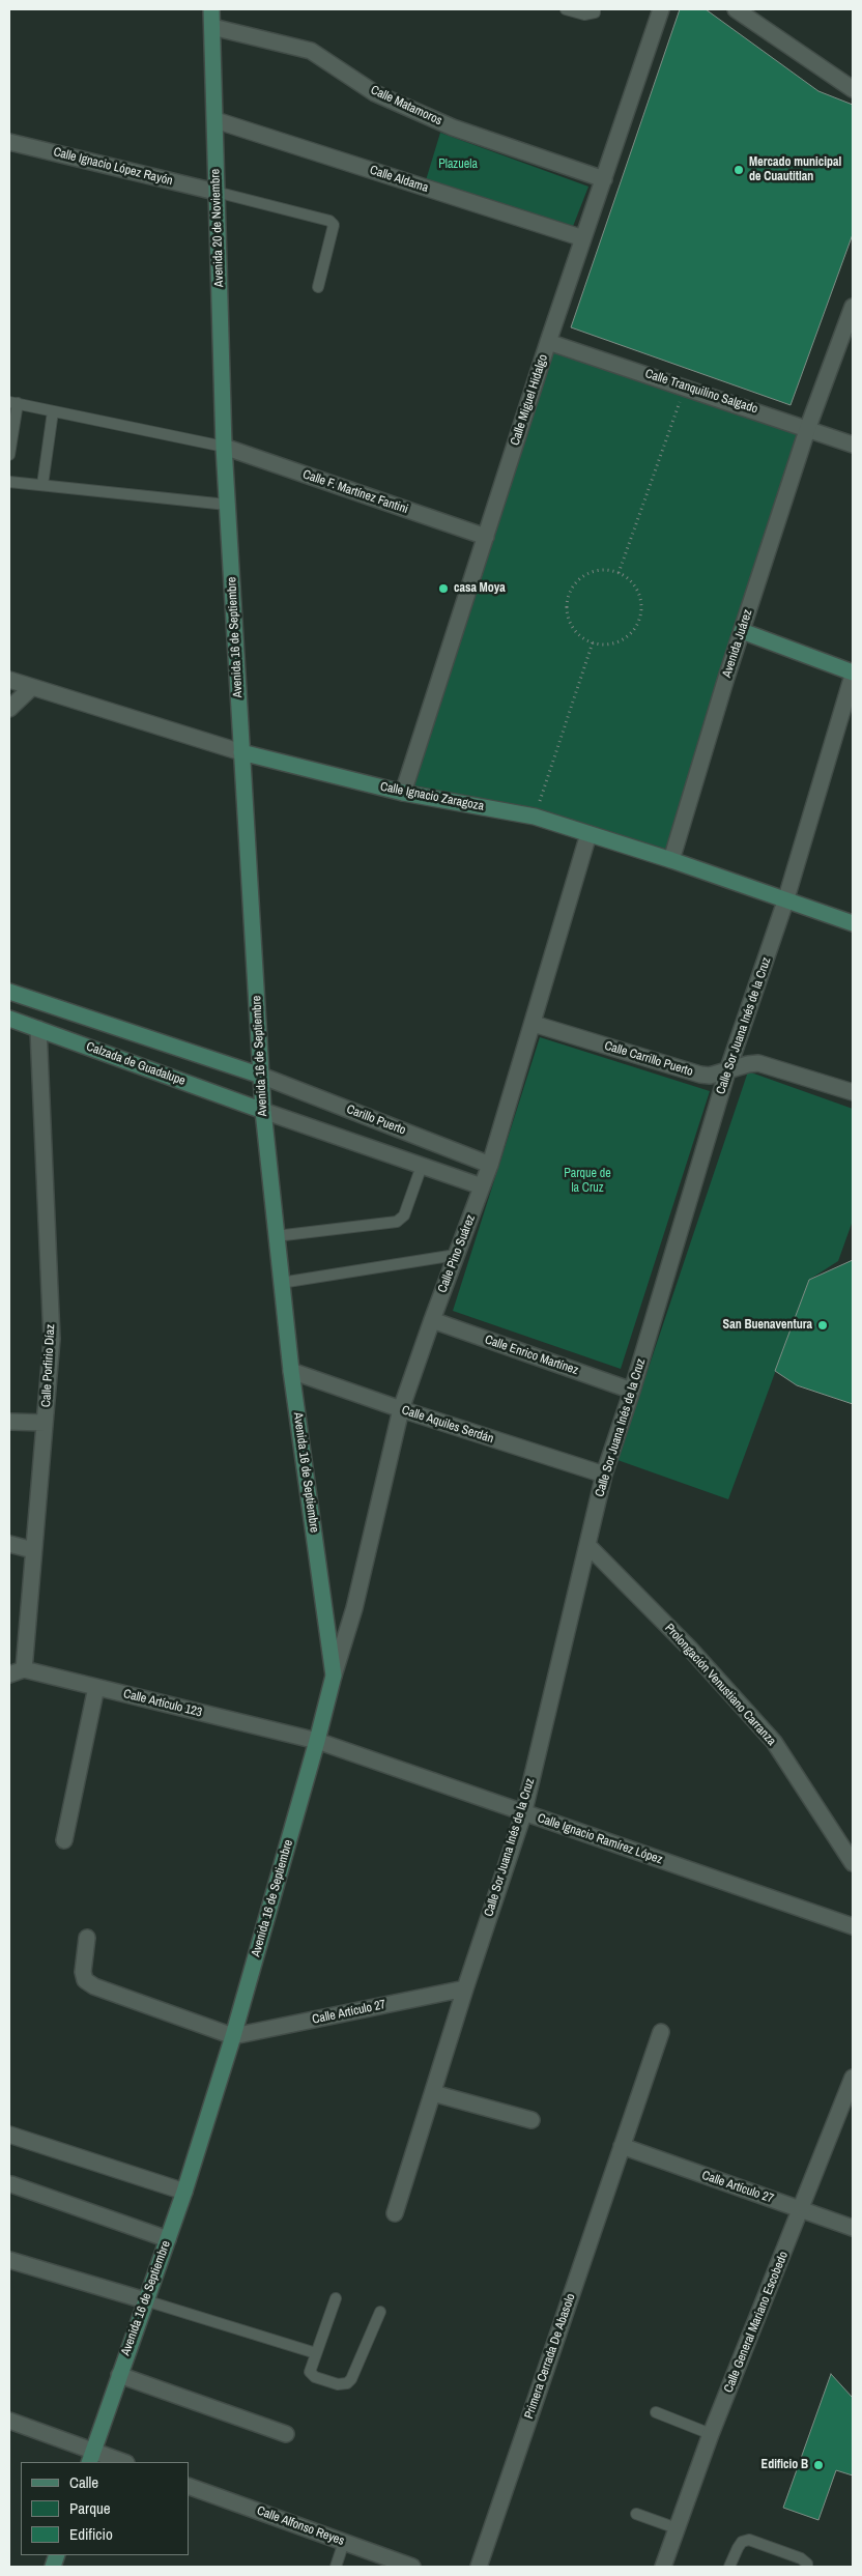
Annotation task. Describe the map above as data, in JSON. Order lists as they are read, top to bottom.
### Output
{
  "streets": {
    "main road": [
      "Avenida 20 de Noviembre",
      "Avenida 16 de Septiembre",
      "Calle Ignacio Zaragoza",
      "Calzada de Guadalupe"
    ],
    "street": [
      "Calle Matamoros",
      "Calle Ignacio López Rayón",
      "Calle Aldama",
      "Calle Tranquilino Salgado",
      "Calle Miguel Hidalgo",
      "Calle F. Martínez Fantini",
      "Avenida Juárez",
      "Calle Sor Juana Inés de la Cruz",
      "Calle Carrillo Puerto",
      "Carillo Puerto",
      "Calle Pino Suárez",
      "Calle Enrico Martínez",
      "Calle Porfirio Díaz",
      "Calle Aquiles Serdán",
      "Prolongación Venustiano Carranza",
      "Calle Artículo 123",
      "Calle Ignacio Ramírez López",
      "Calle Artículo 27",
      "Calle General Mariano Escobedo",
      "Primera Cerrada De Abasolo",
      "Calle Alfonso Reyes"
    ]
  },
  "crossings": [
    ["Calle Matamoros", "Avenida 20 de Noviembre"],
    ["Calle Matamoros", "Calle Miguel Hidalgo"],
    ["Calle Ignacio López Rayón", "Avenida 20 de Noviembre"],
    ["Calle Aldama", "Avenida 20 de Noviembre"],
    ["Calle Aldama", "Calle Miguel Hidalgo"],
    ["Avenida 20 de Noviembre", "Calle F. Martínez Fantini"],
    ["Avenida 20 de Noviembre", "Avenida 16 de Septiembre"],
    ["Calle Tranquilino Salgado", "Calle Miguel Hidalgo"],
    ["Calle Tranquilino Salgado", "Avenida Juárez"],
    ["Calle Miguel Hidalgo", "Calle F. Martínez Fantini"],
    ["Calle Miguel Hidalgo", "Calle Ignacio Zaragoza"],
    ["Calle F. Martínez Fantini", "Avenida 16 de Septiembre"],
    ["Avenida 16 de Septiembre", "Calle Ignacio Zaragoza"],
    ["Avenida 16 de Septiembre", "Calzada de Guadalupe"],
    ["Avenida 16 de Septiembre", "Carillo Puerto"],
    ["Avenida 16 de Septiembre", "Calle Pino Suárez"],
    ["Avenida 16 de Septiembre", "Calle Aquiles Serdán"],
    ["Avenida 16 de Septiembre", "Calle Artículo 123"],
    ["Avenida 16 de Septiembre", "Calle Ignacio Ramírez López"],
    ["Avenida 16 de Septiembre", "Calle Artículo 27"],
    ["Avenida Juárez", "Calle Ignacio Zaragoza"],
    ["Calle Ignacio Zaragoza", "Calle Sor Juana Inés de la Cruz"],
    ["Calle Ignacio Zaragoza", "Calle Pino Suárez"],
    ["Calle Sor Juana Inés de la Cruz", "Calle Carrillo Puerto"],
    ["Calle Sor Juana Inés de la Cruz", "Calle Enrico Martínez"],
    ["Calle Sor Juana Inés de la Cruz", "Calle Aquiles Serdán"],
    ["Calle Sor Juana Inés de la Cruz", "Prolongación Venustiano Carranza"],
    ["Calle Sor Juana Inés de la Cruz", "Calle Ignacio Ramírez López"],
    ["Calle Sor Juana Inés de la Cruz", "Calle Artículo 27"],
    ["Calle Carrillo Puerto", "Calle Pino Suárez"],
    ["Calzada de Guadalupe", "Calle Porfirio Díaz"],
    ["Carillo Puerto", "Calle Pino Suárez"],
    ["Calle Pino Suárez", "Calle Enrico Martínez"],
    ["Calle Pino Suárez", "Calle Aquiles Serdán"],
    ["Calle Porfirio Díaz", "Calle Artículo 123"],
    ["Calle Artículo 123", "Calle Ignacio Ramírez López"],
    ["Calle Artículo 27", "Calle General Mariano Escobedo"],
    ["Calle Artículo 27", "Primera Cerrada De Abasolo"]
  ],
  "parks": ["Plazuela", "Parque de la Cruz"],
  "places": [
    "Mercado municipal de Cuautitlan",
    "casa Moya",
    "San Buenaventura",
    "Edificio B"
  ],
  "legend": ["Calle", "Parque", "Edificio"]
}
